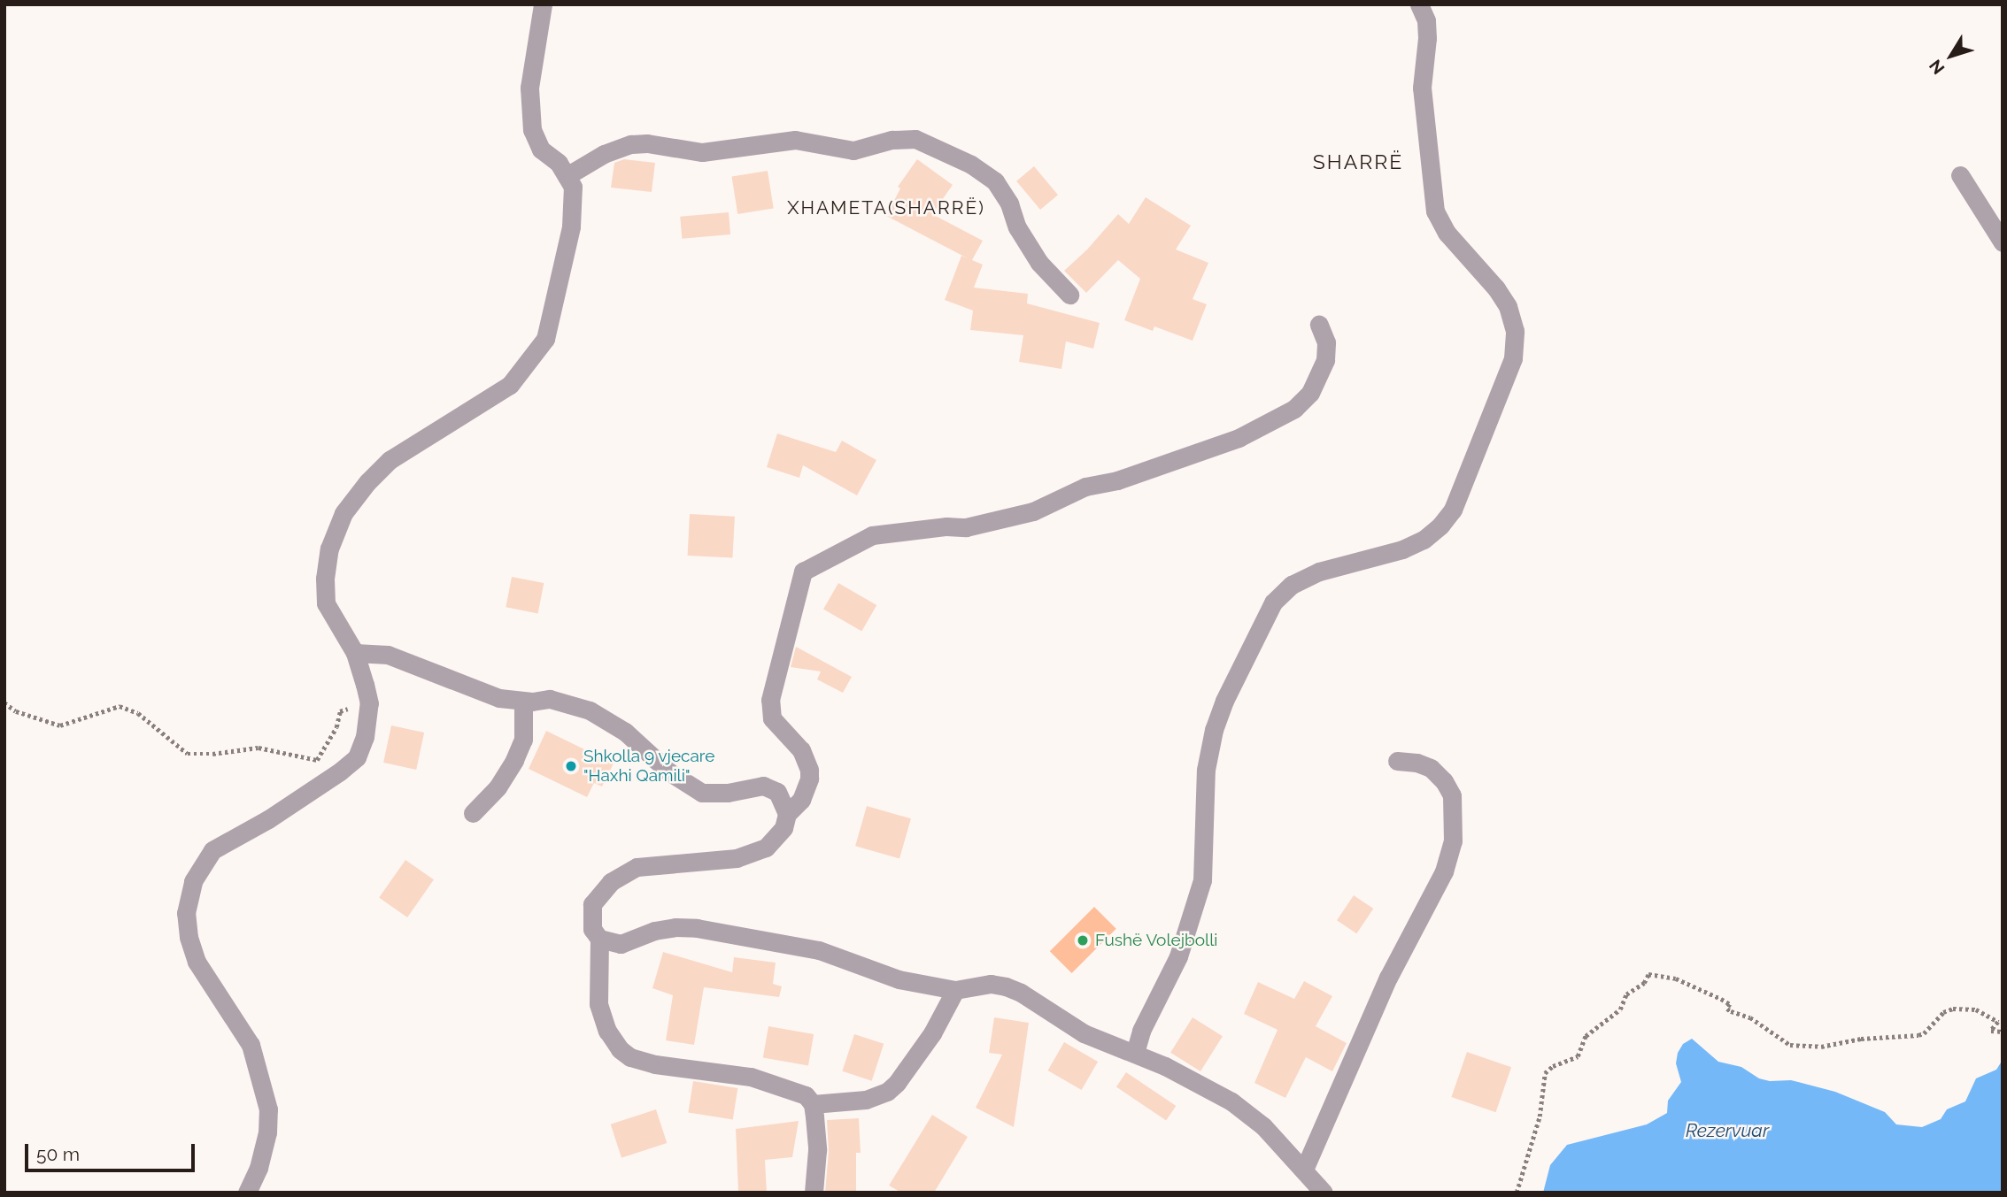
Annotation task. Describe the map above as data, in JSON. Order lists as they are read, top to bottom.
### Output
{
  "districts": ["SHARRË", "XHAMETA(SHARRË)"],
  "water": ["Rezervuar"],
  "places": ["Shkolla 9 vjecare \"Haxhi Qamili\"", "Fushë Volejbolli"],
  "scale_bar": "50 m",
  "north": "bottom left"
}
